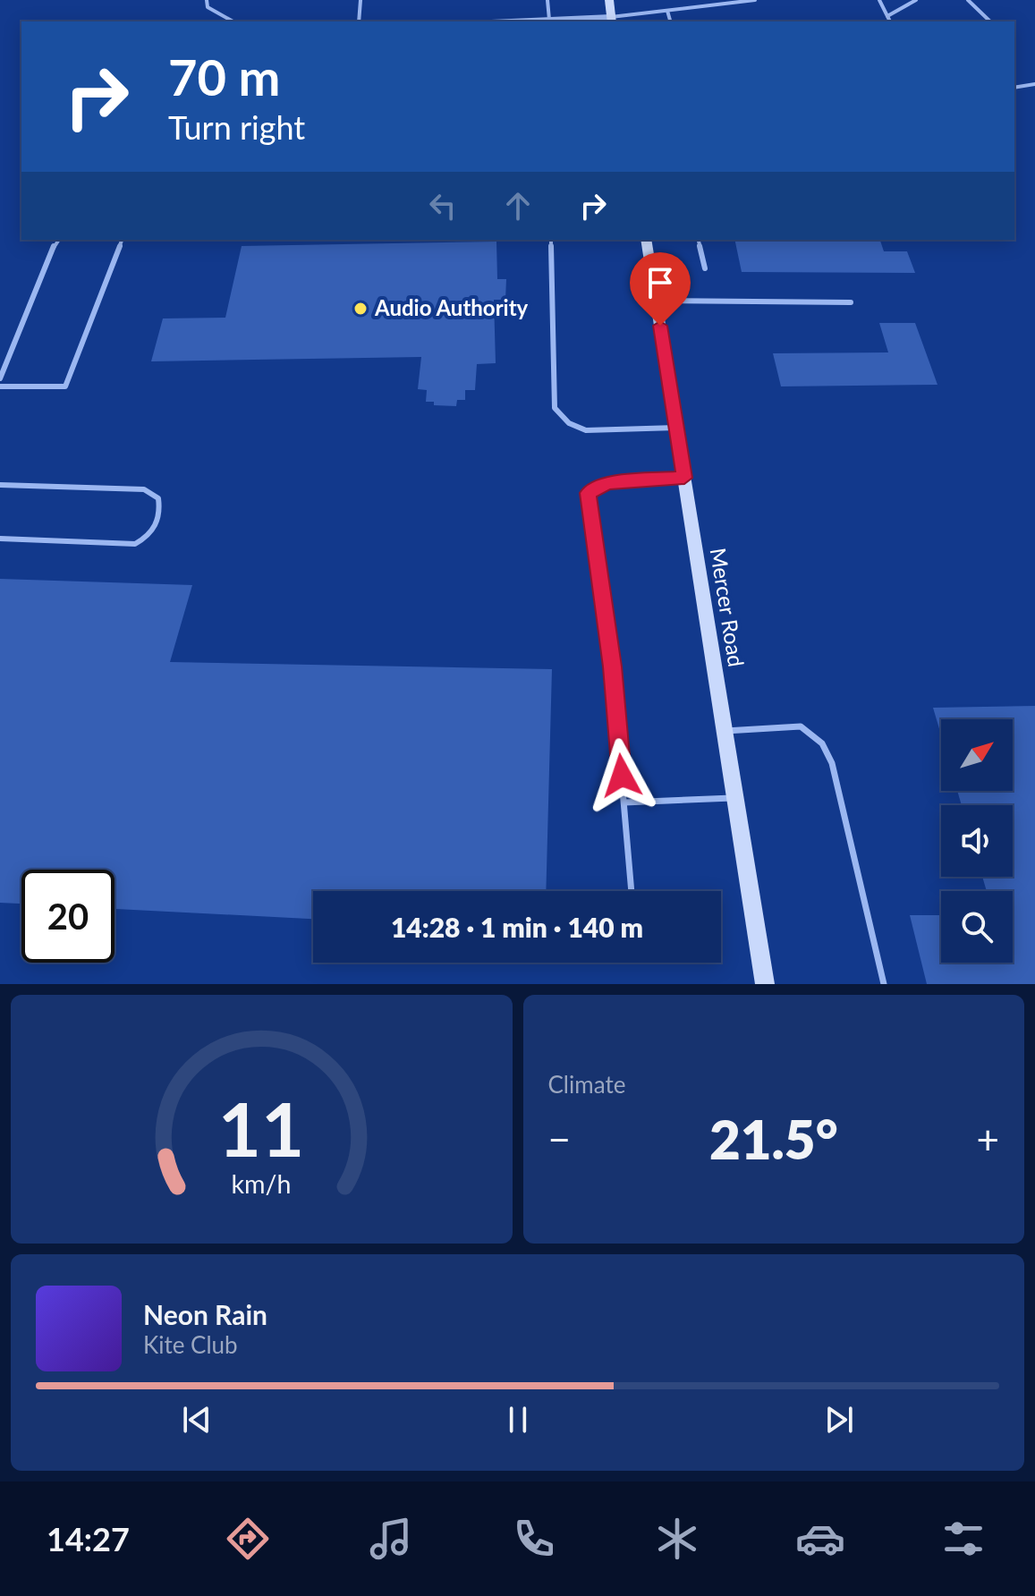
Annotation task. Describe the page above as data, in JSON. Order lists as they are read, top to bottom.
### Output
{
  "streets": {
    "street": ["Mercer Road"]
  },
  "places": ["Audio Authority"],
  "north": "top right",
  "page": {
    "turn": ["70 m", "Turn right"],
    "limit": "20",
    "trip": "14:28 · 1 min · 140 m",
    "tile": "Climate",
    "heat": ["−", "21.5°", "+"],
    "song": ["Neon Rain", "Kite Club"],
    "tabs": "14:27",
    "gauge": ["11", "km/h"]
  }
}
